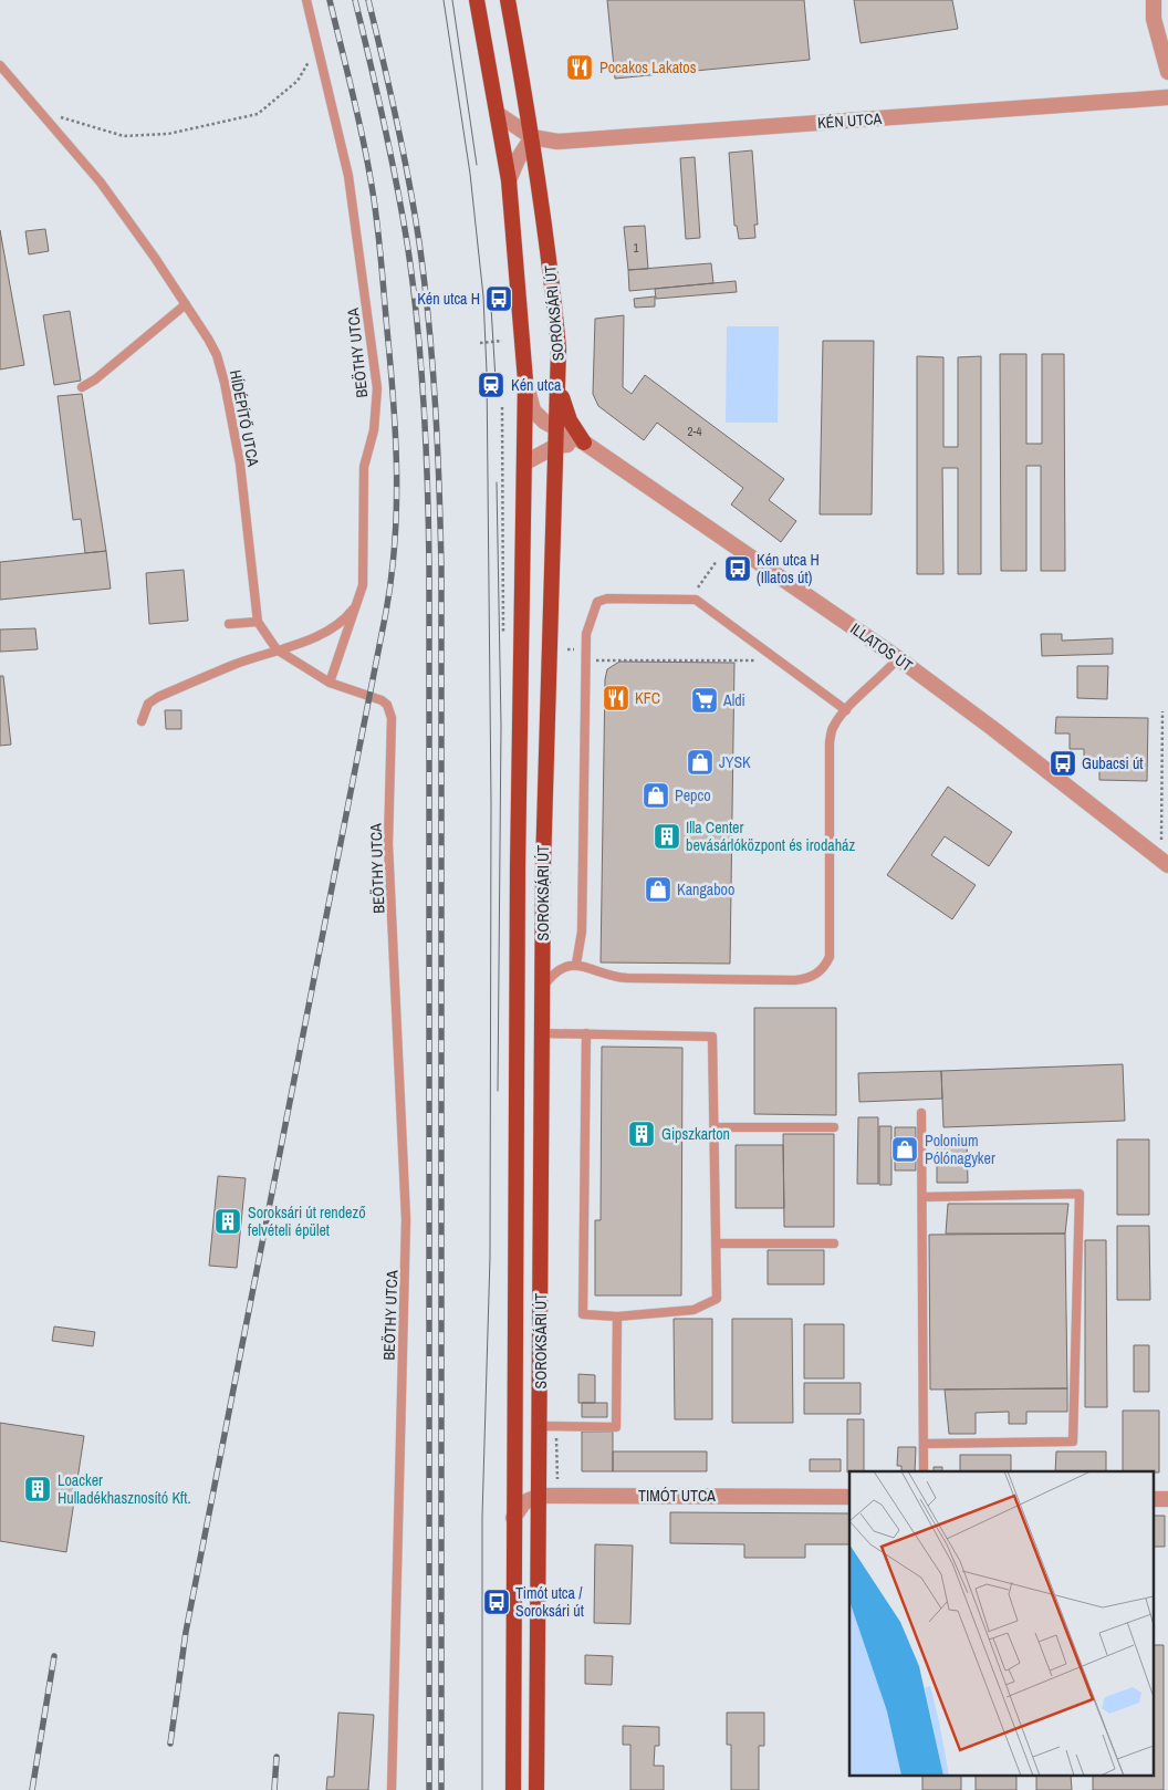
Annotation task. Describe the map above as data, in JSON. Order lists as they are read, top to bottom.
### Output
{
  "streets": {
    "main road": ["SOROKSÁRI ÚT"],
    "street": ["KÉN UTCA", "ILLATOS ÚT", "TIMÓT UTCA"],
    "lane": ["BEÖTHY UTCA", "HÍDÉPÍTŐ UTCA"]
  },
  "crossings": [
    ["KÉN UTCA", "SOROKSÁRI ÚT"],
    ["SOROKSÁRI ÚT", "ILLATOS ÚT"],
    ["SOROKSÁRI ÚT", "TIMÓT UTCA"]
  ],
  "places": {
    "restaurant": ["Pocakos Lakatos", "KFC"],
    "bus stop": [
      "Kén utca H",
      "Kén utca H (Illatos út)",
      "Gubacsi út",
      "Timót utca / Soroksári út"
    ],
    "station": ["Kén utca"],
    "supermarket": ["Aldi"],
    "shop": [
      "JYSK",
      "Pepco",
      "Kangaboo",
      "Polonium Pólónagyker"
    ],
    "building": [
      "Illa Center bevásárlóközpont és irodaház",
      "Gipszkarton",
      "Soroksári út rendező felvételi épület",
      "Loacker Hulladékhasznosító Kft."
    ]
  },
  "house_numbers": ["1", "2-4"]
}
